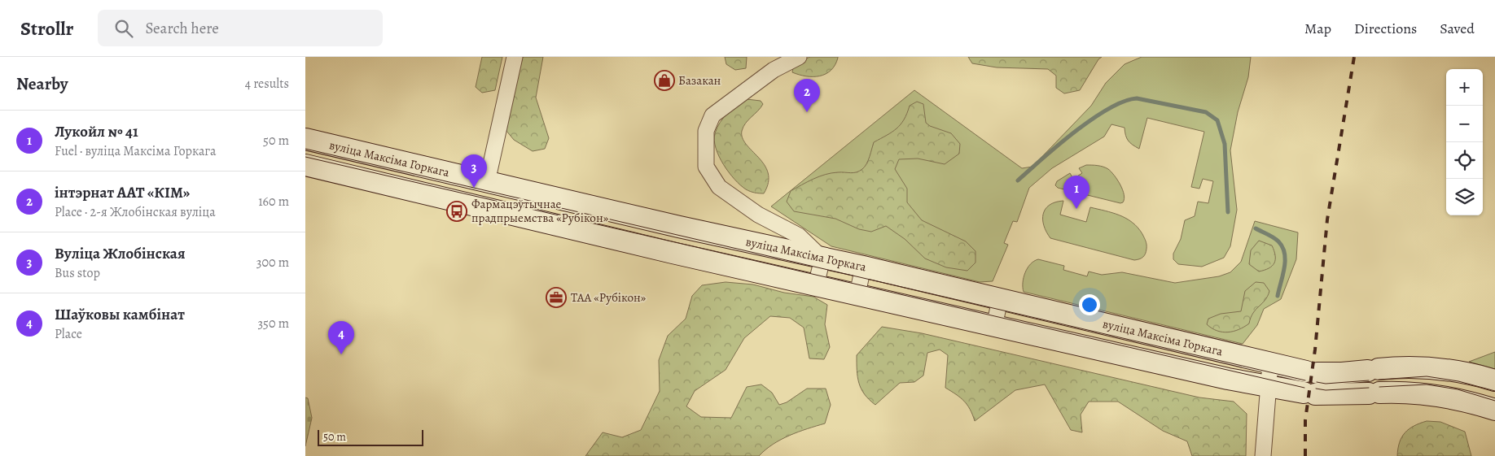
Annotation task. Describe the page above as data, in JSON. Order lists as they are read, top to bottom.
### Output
{
  "streets": {
    "main road": ["вуліца Максіма Горкага"]
  },
  "places": {
    "shop": ["Базакан"],
    "bus stop": ["Фармацэўтычнае прадпрыемства «Рубікон»"],
    "office": ["ТАА «Рубікон»"]
  },
  "scale_bar": "50 m",
  "page": {
    "header": "Strollr",
    "search": "Search here",
    "nav": ["Map", "Directions", "Saved"],
    "heading": ["Nearby", "4 results"],
    "map_buttons": ["+", "−"],
    "pins": [
      "2",
      "3",
      "1",
      "4"
    ],
    "list": [
      {
        "mark": "1",
        "name": "Лукойл № 41",
        "note": "Fuel · вуліца Максіма Горкага",
        "value": "50 m"
      },
      {
        "mark": "2",
        "name": "інтэрнат ААТ «КІМ»",
        "note": "Place · 2-я Жлобінская вуліца",
        "value": "160 m"
      },
      {
        "mark": "3",
        "name": "Вуліца Жлобінская",
        "note": "Bus stop",
        "value": "300 m"
      },
      {
        "mark": "4",
        "name": "Шаўковы камбінат",
        "note": "Place",
        "value": "350 m"
      }
    ],
    "scale": "50 m"
  }
}
